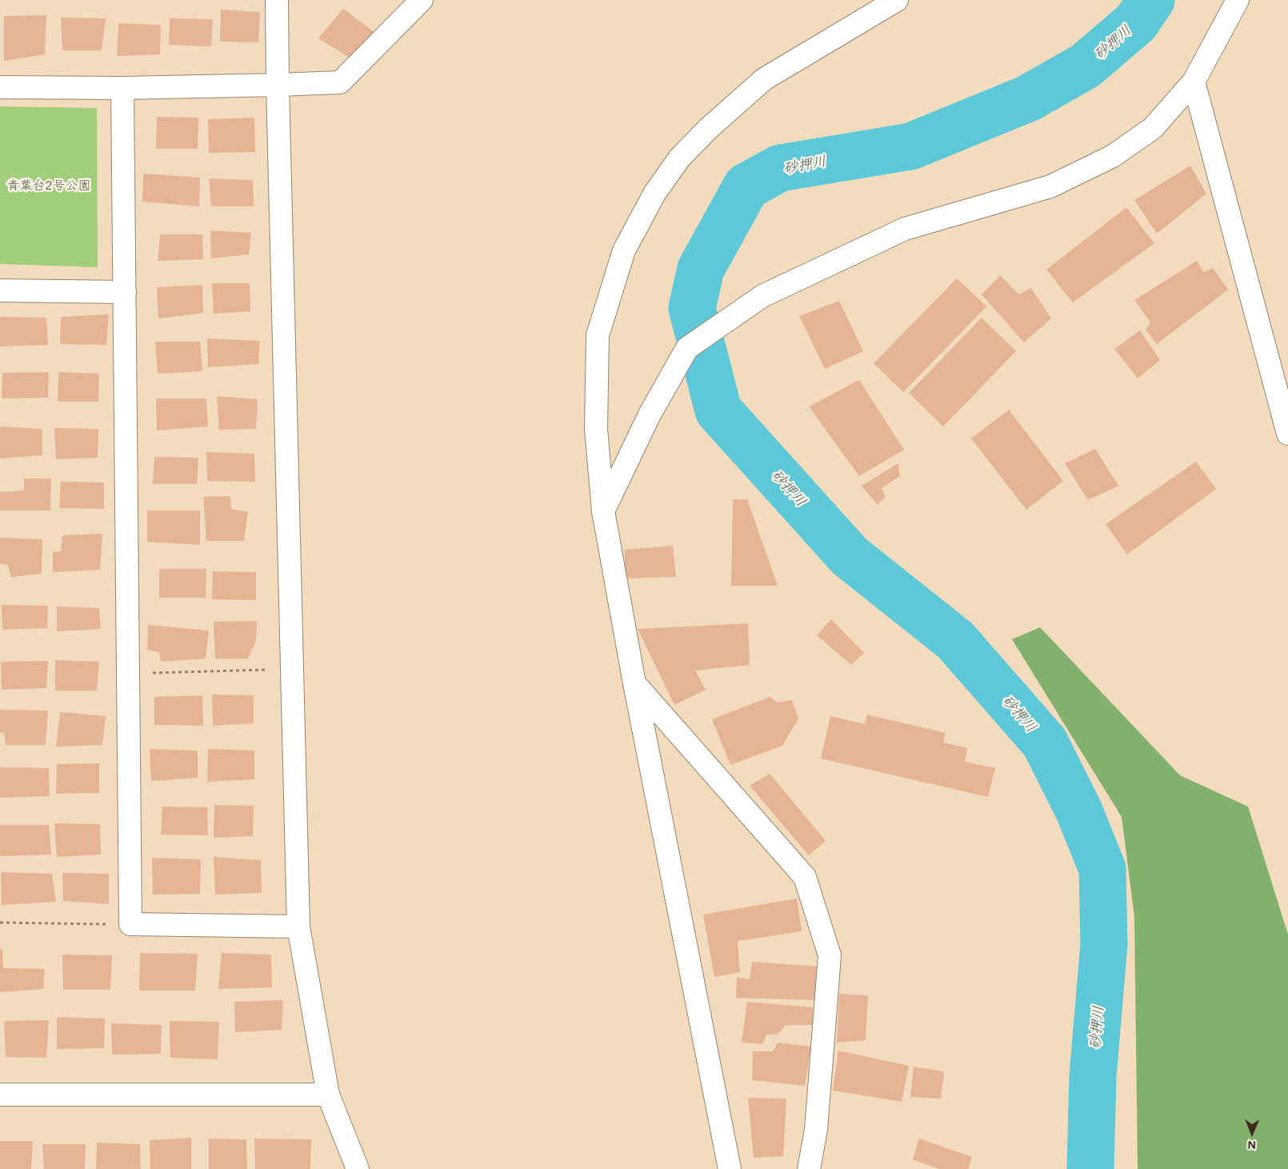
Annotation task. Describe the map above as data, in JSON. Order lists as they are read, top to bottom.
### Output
{
  "water": ["砂押川"],
  "parks": ["青葉台2号公園"],
  "north": "bottom"
}
